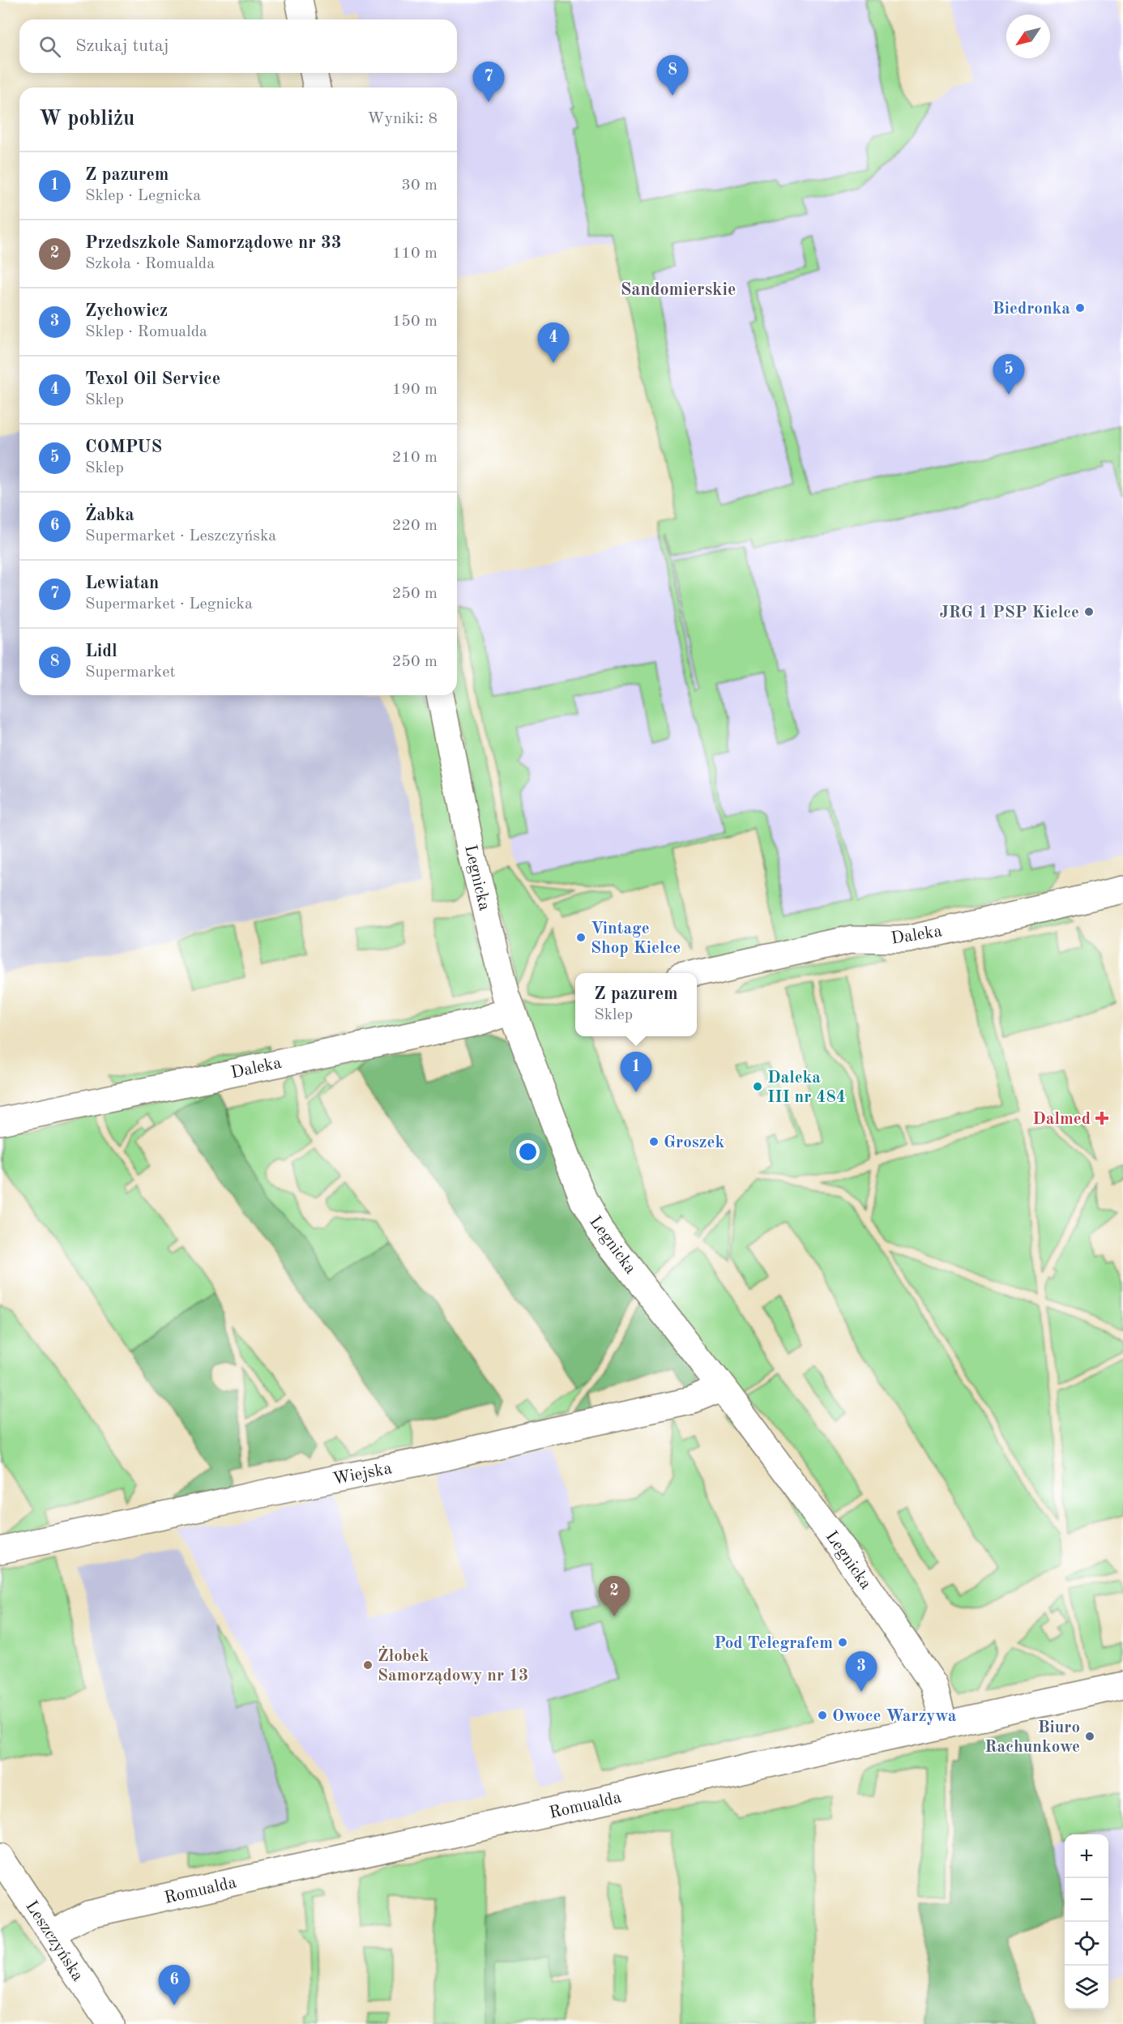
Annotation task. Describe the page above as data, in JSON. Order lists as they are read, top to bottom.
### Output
{
  "streets": {
    "street": [
      "Legnicka",
      "Daleka",
      "Wiejska",
      "Romualda",
      "Leszczyńska"
    ]
  },
  "crossings": [
    ["Legnicka", "Daleka"],
    ["Legnicka", "Wiejska"],
    ["Legnicka", "Romualda"],
    ["Romualda", "Leszczyńska"]
  ],
  "districts": ["Sandomierskie"],
  "places": {
    "other": [
      "Biedronka",
      "JRG 1 PSP Kielce",
      "Vintage Shop Kielce",
      "Daleka III nr 484",
      "Groszek",
      "Pod Telegrafem",
      "Żłobek Samorządowy nr 13",
      "Owoce Warzywa",
      "Biuro Rachunkowe"
    ],
    "health": ["Dalmed"]
  },
  "north": "bottom left",
  "page": {
    "search": "Szukaj tutaj",
    "pins": [
      "8",
      "7",
      "4",
      "5",
      "1",
      "2",
      "3",
      "6"
    ],
    "heading": ["W pobliżu", "Wyniki: 8"],
    "list": [
      {
        "mark": "1",
        "name": "Z pazurem",
        "note": "Sklep · Legnicka",
        "value": "30 m"
      },
      {
        "mark": "2",
        "name": "Przedszkole Samorządowe nr 33",
        "note": "Szkoła · Romualda",
        "value": "110 m"
      },
      {
        "mark": "3",
        "name": "Zychowicz",
        "note": "Sklep · Romualda",
        "value": "150 m"
      },
      {
        "mark": "4",
        "name": "Texol Oil Service",
        "note": "Sklep",
        "value": "190 m"
      },
      {
        "mark": "5",
        "name": "COMPUS",
        "note": "Sklep",
        "value": "210 m"
      },
      {
        "mark": "6",
        "name": "Żabka",
        "note": "Supermarket · Leszczyńska",
        "value": "220 m"
      },
      {
        "mark": "7",
        "name": "Lewiatan",
        "note": "Supermarket · Legnicka",
        "value": "250 m"
      },
      {
        "mark": "8",
        "name": "Lidl",
        "note": "Supermarket",
        "value": "250 m"
      }
    ],
    "popup": ["Z pazurem", "Sklep"],
    "map_buttons": ["+", "−"]
  }
}
